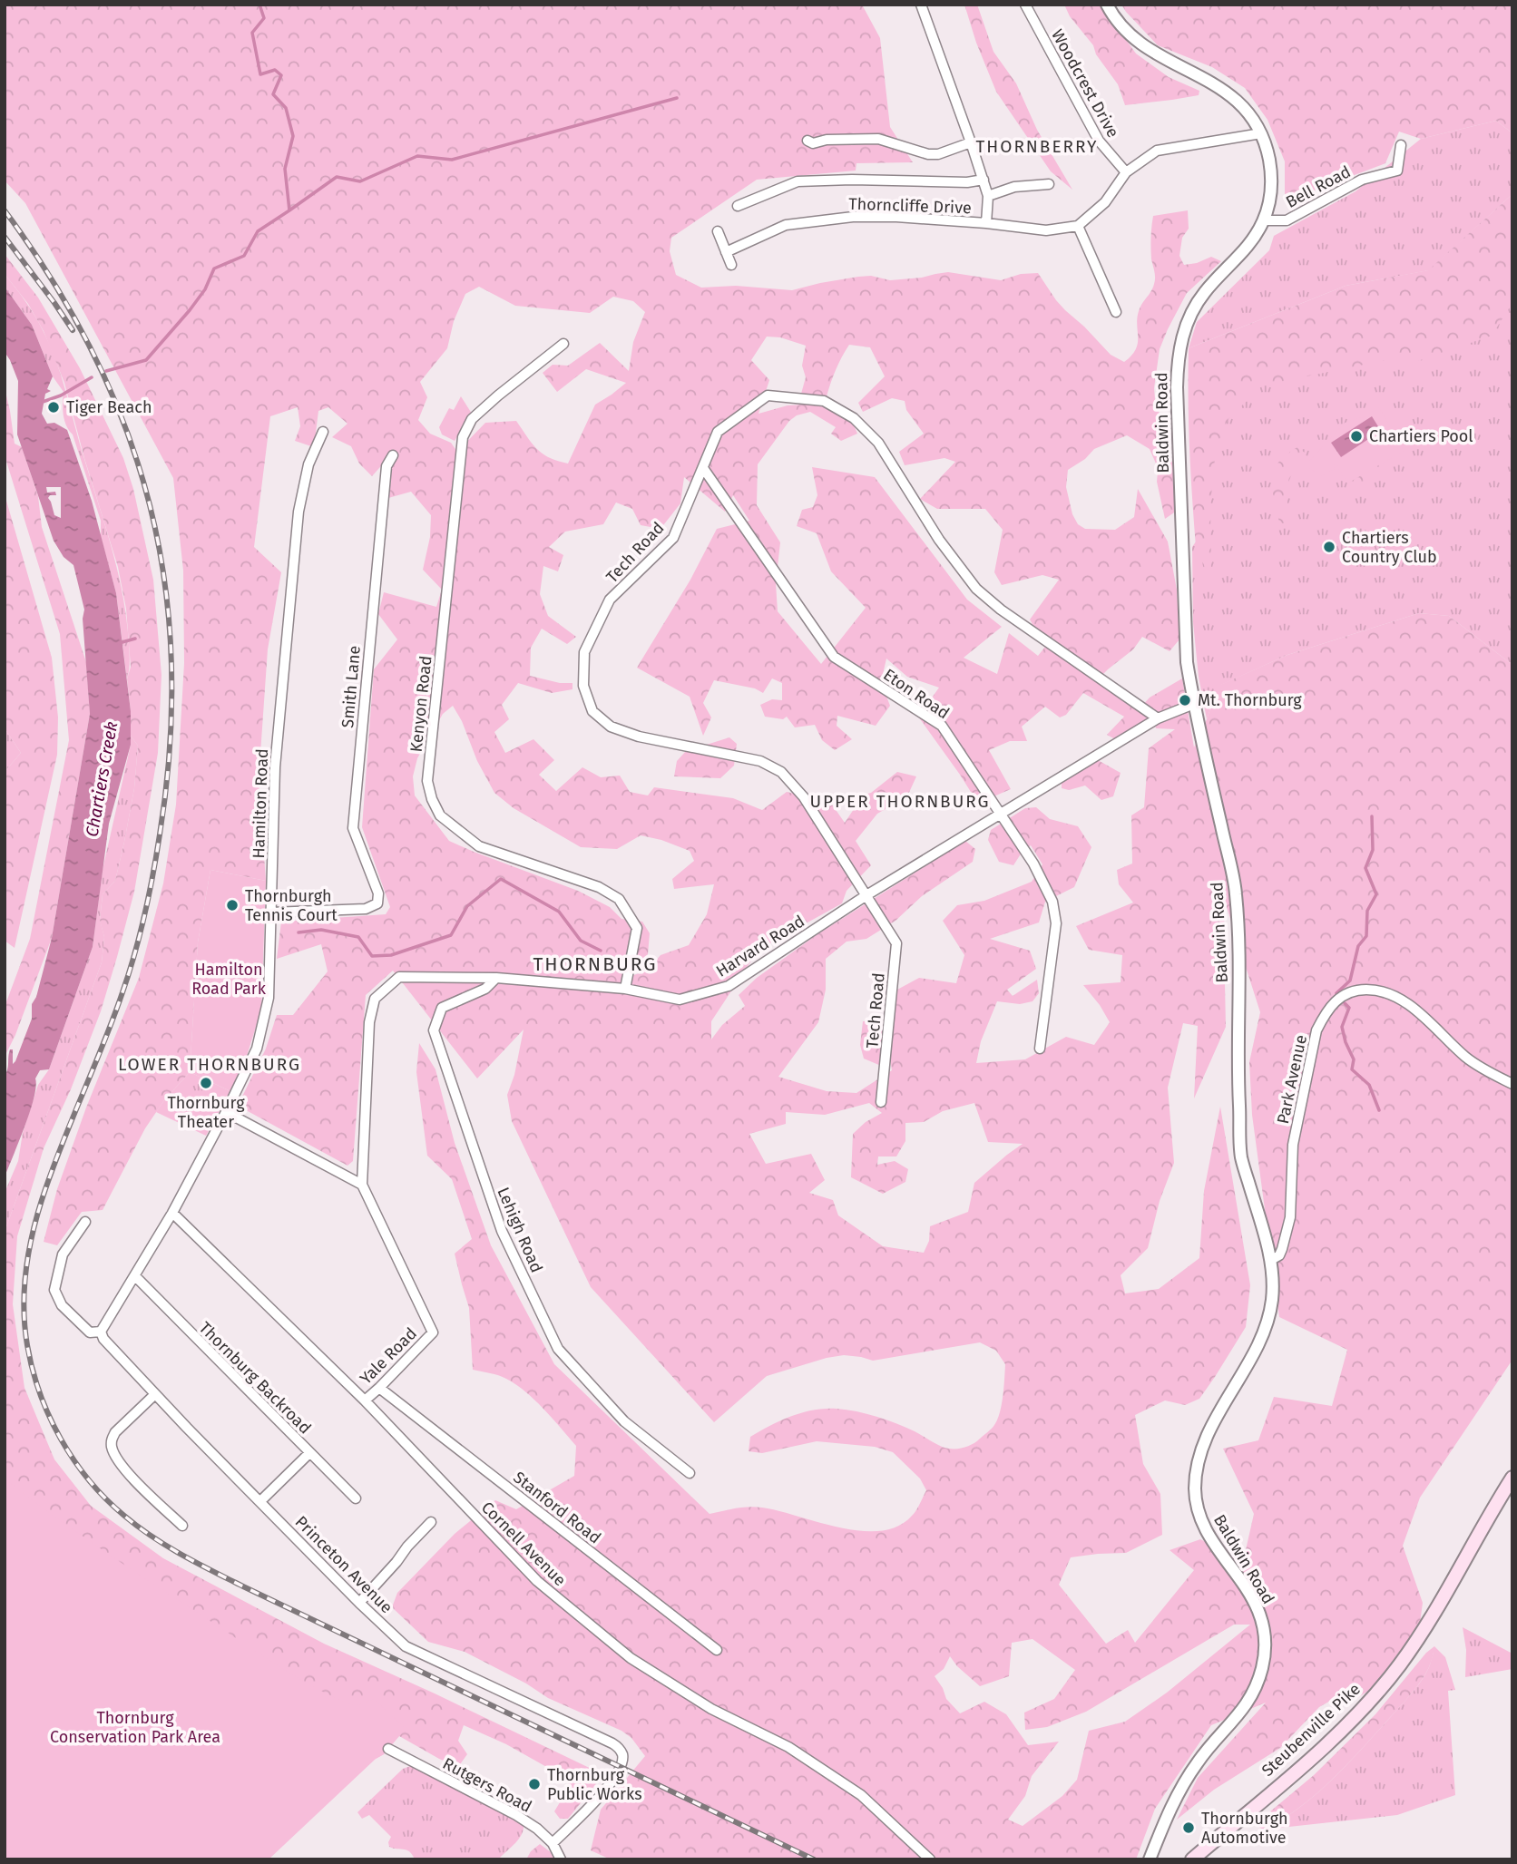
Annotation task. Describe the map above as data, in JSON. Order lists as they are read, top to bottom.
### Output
{
  "streets": {
    "main road": ["Steubenville Pike"],
    "street": [
      "Woodcrest Drive",
      "Bell Road",
      "Thorncliffe Drive",
      "Baldwin Road",
      "Tech Road",
      "Smith Lane",
      "Eton Road",
      "Kenyon Road",
      "Hamilton Road",
      "Harvard Road",
      "Park Avenue",
      "Lehigh Road",
      "Yale Road",
      "Thornburg Backroad",
      "Stanford Road",
      "Cornell Avenue",
      "Princeton Avenue",
      "Rutgers Road"
    ]
  },
  "crossings": [
    ["Bell Road", "Baldwin Road"],
    ["Baldwin Road", "Harvard Road"],
    ["Baldwin Road", "Park Avenue"],
    ["Tech Road", "Eton Road"],
    ["Tech Road", "Harvard Road"],
    ["Smith Lane", "Hamilton Road"],
    ["Eton Road", "Harvard Road"],
    ["Kenyon Road", "Harvard Road"],
    ["Hamilton Road", "Thornburg Backroad"],
    ["Hamilton Road", "Cornell Avenue"],
    ["Hamilton Road", "Princeton Avenue"],
    ["Harvard Road", "Lehigh Road"],
    ["Harvard Road", "Yale Road"],
    ["Yale Road", "Stanford Road"],
    ["Yale Road", "Cornell Avenue"],
    ["Princeton Avenue", "Rutgers Road"]
  ],
  "districts": [
    "THORNBERRY",
    "UPPER THORNBURG",
    "THORNBURG",
    "LOWER THORNBURG"
  ],
  "water": ["Chartiers Creek"],
  "parks": ["Hamilton Road Park", "Thornburg Conservation Park Area"],
  "places": [
    "Tiger Beach",
    "Chartiers Pool",
    "Chartiers Country Club",
    "Mt. Thornburg",
    "Thornburgh Tennis Court",
    "Thornburg Theater",
    "Thornburg Public Works",
    "Thornburgh Automotive"
  ]
}
